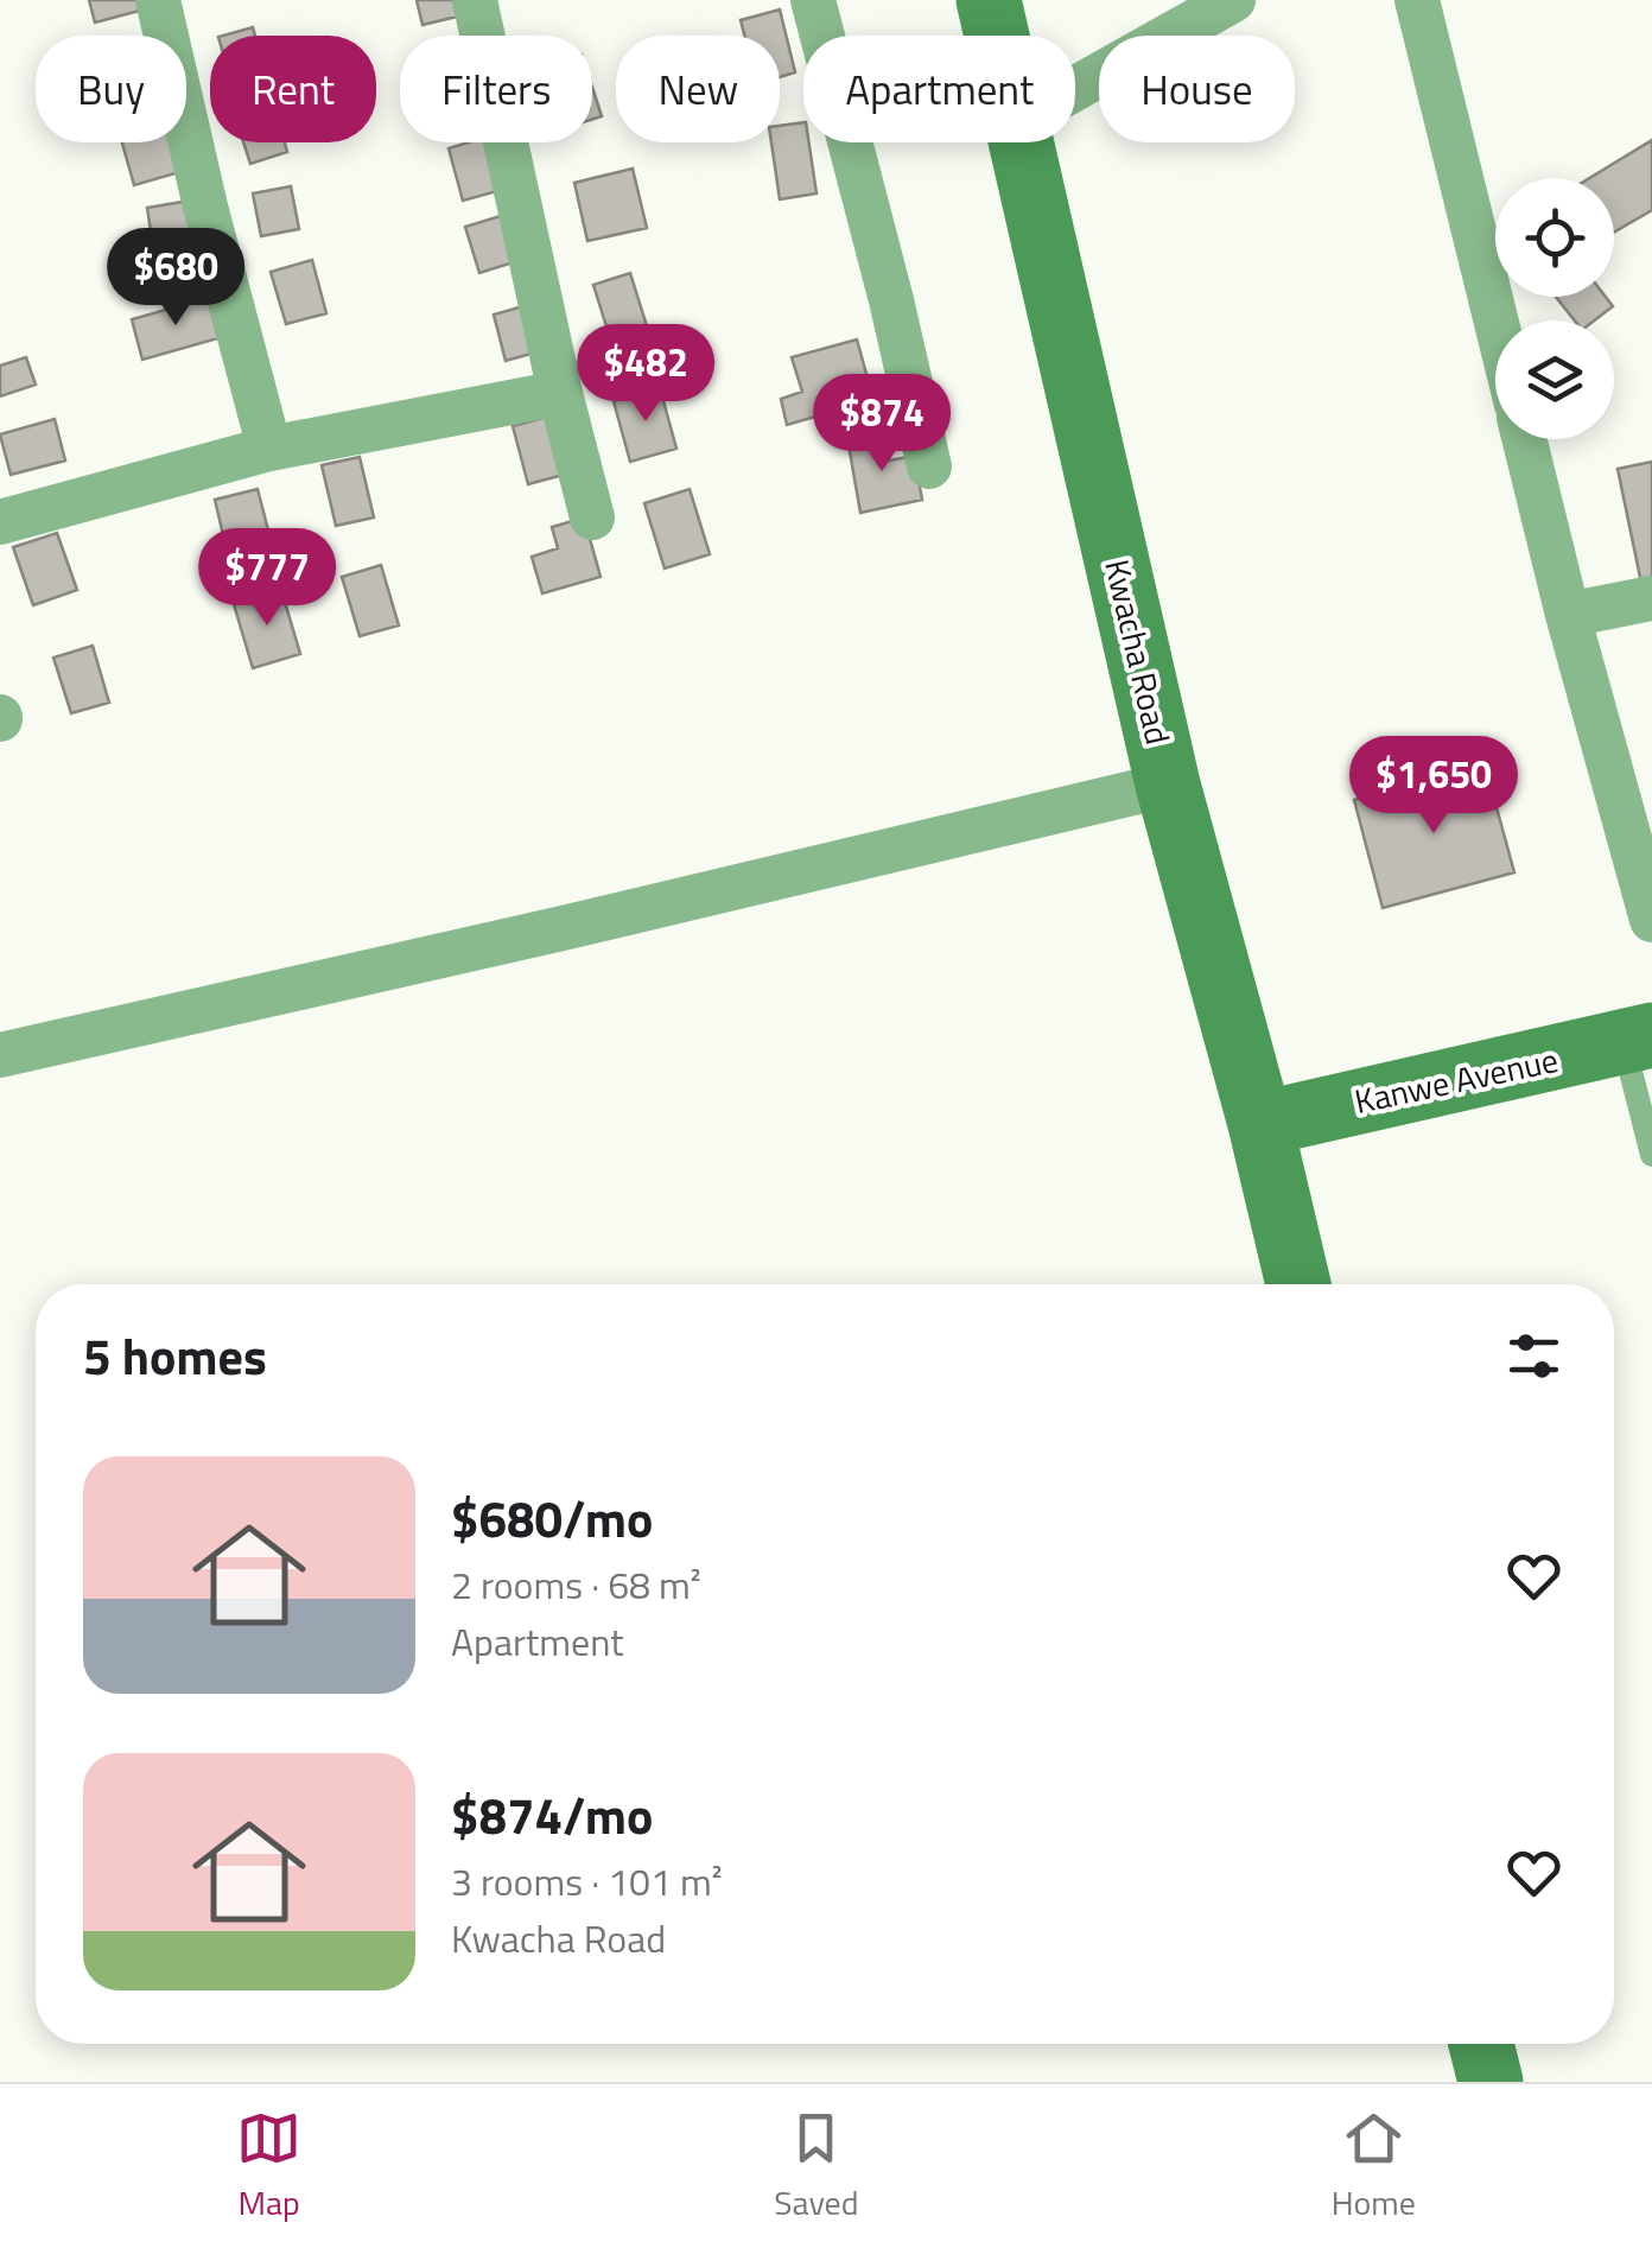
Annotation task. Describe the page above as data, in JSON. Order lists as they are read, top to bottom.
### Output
{
  "streets": {
    "main road": ["Kwacha Road", "Kanwe Avenue"]
  },
  "crossings": [
    ["Kwacha Road", "Kanwe Avenue"]
  ],
  "page": {
    "chip": [
      "Buy",
      "Rent",
      "Filters",
      "New",
      "Apartment",
      "House"
    ],
    "price": [
      "$680",
      "$482",
      "$874",
      "$777",
      "$1,650"
    ],
    "heading": "5 homes",
    "list": [
      {
        "name": "$680/mo",
        "note": "2 rooms · 68 m² · Apartment"
      },
      {
        "name": "$874/mo",
        "note": "3 rooms · 101 m² · Kwacha Road"
      }
    ],
    "tabs": ["Map", "Saved", "Home"]
  }
}
